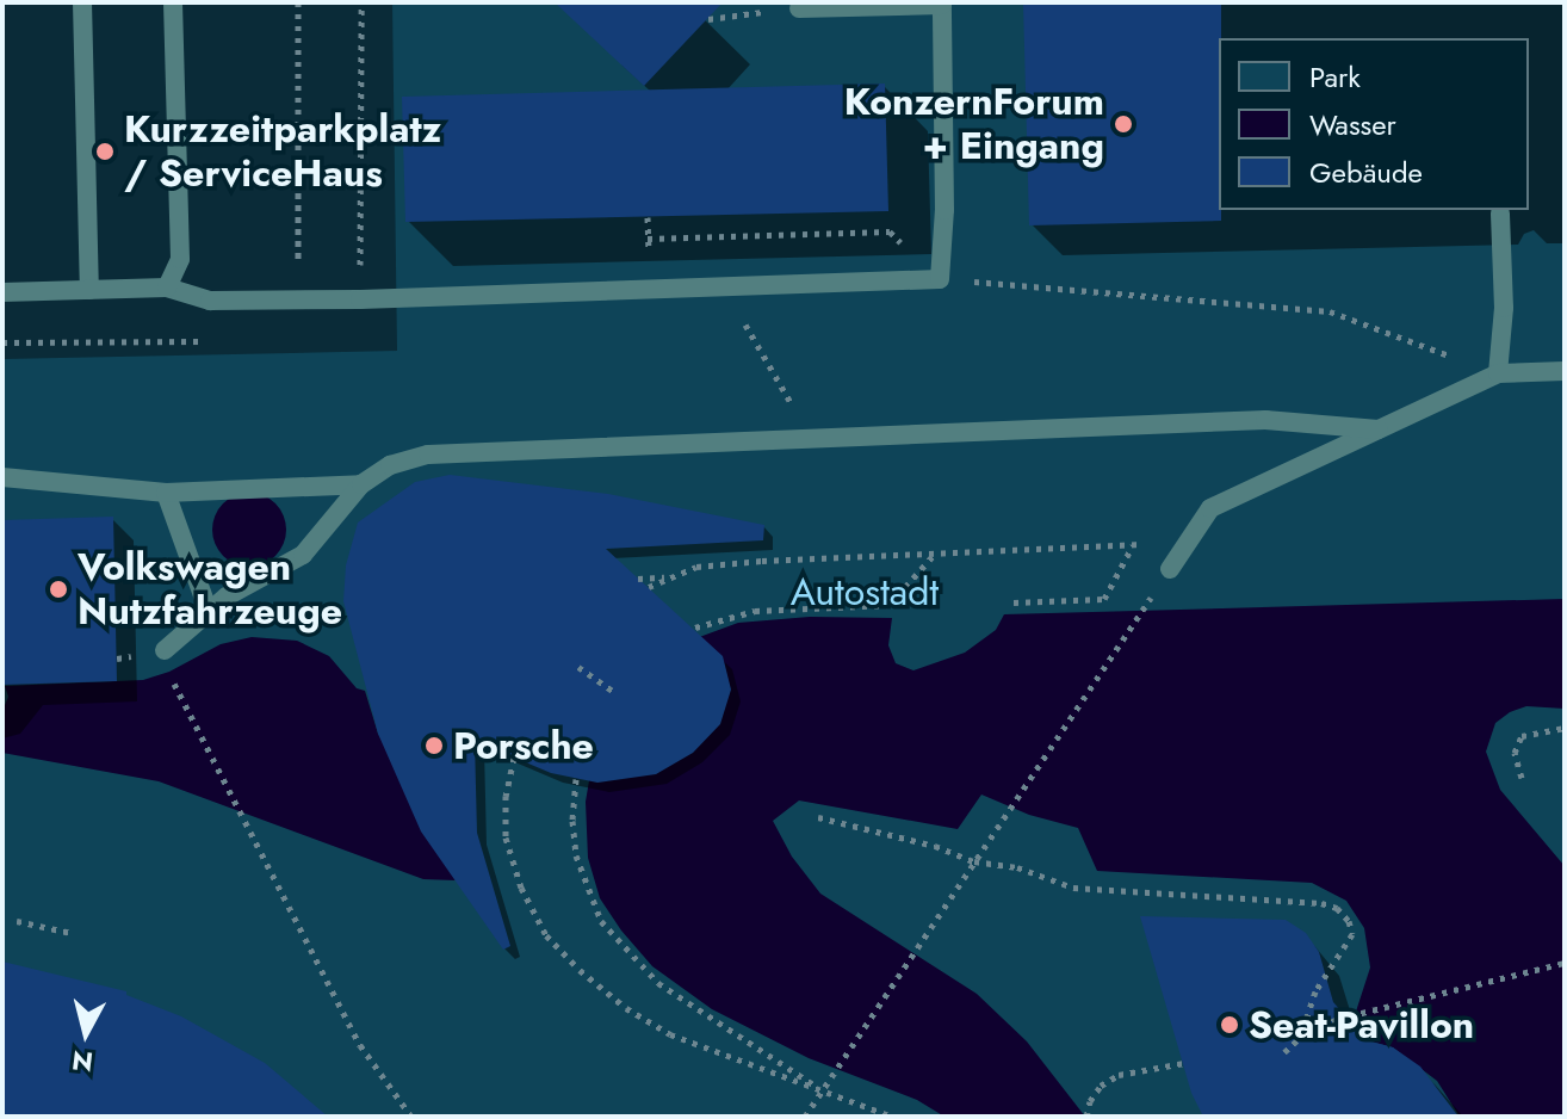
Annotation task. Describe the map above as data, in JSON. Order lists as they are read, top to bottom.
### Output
{
  "parks": ["Autostadt"],
  "places": [
    "KonzernForum + Eingang",
    "Kurzzeitparkplatz / ServiceHaus",
    "Volkswagen Nutzfahrzeuge",
    "Porsche",
    "Seat-Pavillon"
  ],
  "legend": ["Park", "Wasser", "Gebäude"],
  "north": "bottom"
}
